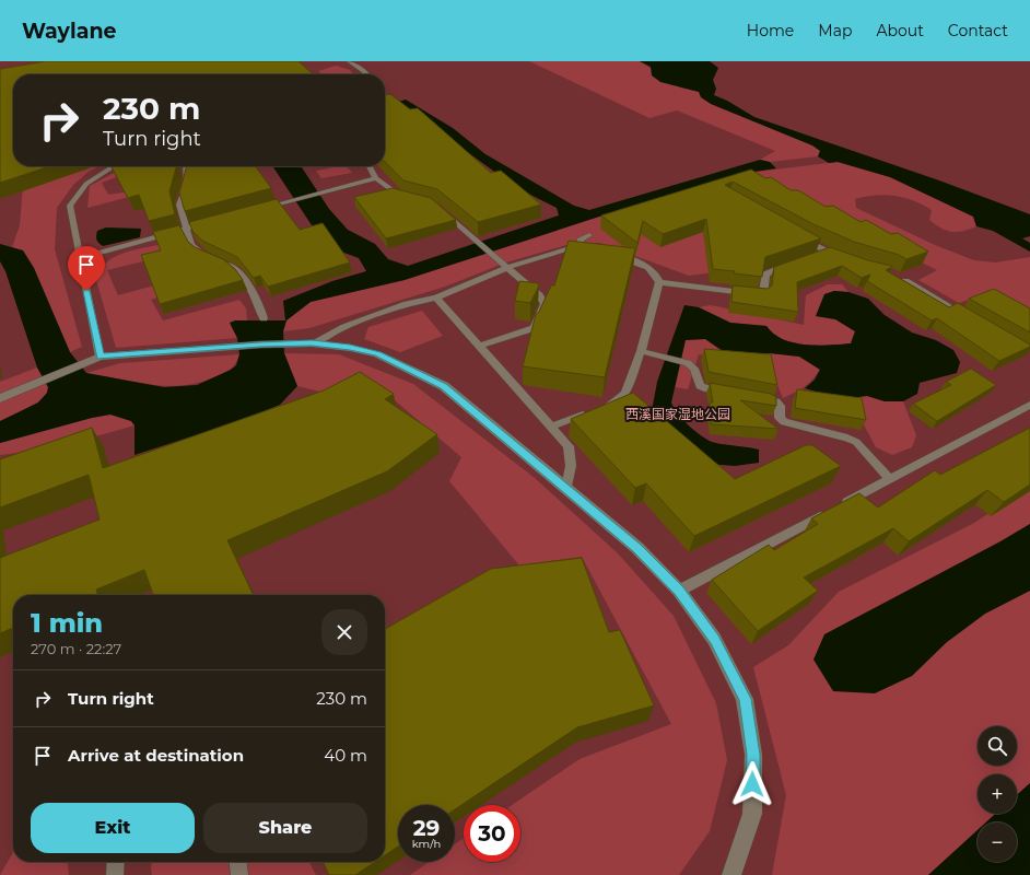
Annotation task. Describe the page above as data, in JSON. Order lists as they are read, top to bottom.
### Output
{
  "parks": ["西溪国家湿地公园"],
  "page": {
    "header": "Waylane",
    "nav": [
      "Home",
      "Map",
      "About",
      "Contact"
    ],
    "turn": ["230 m", "Turn right"],
    "heading": ["1 min", "270 m · 22:27"],
    "list": [
      {
        "name": "Turn right",
        "value": "230 m"
      },
      {
        "name": "Arrive at destination",
        "value": "40 m"
      }
    ],
    "map_buttons": ["+", "−"],
    "buttons": ["Exit", "Share"],
    "speed": "29 km/h",
    "limit": "30"
  }
}
